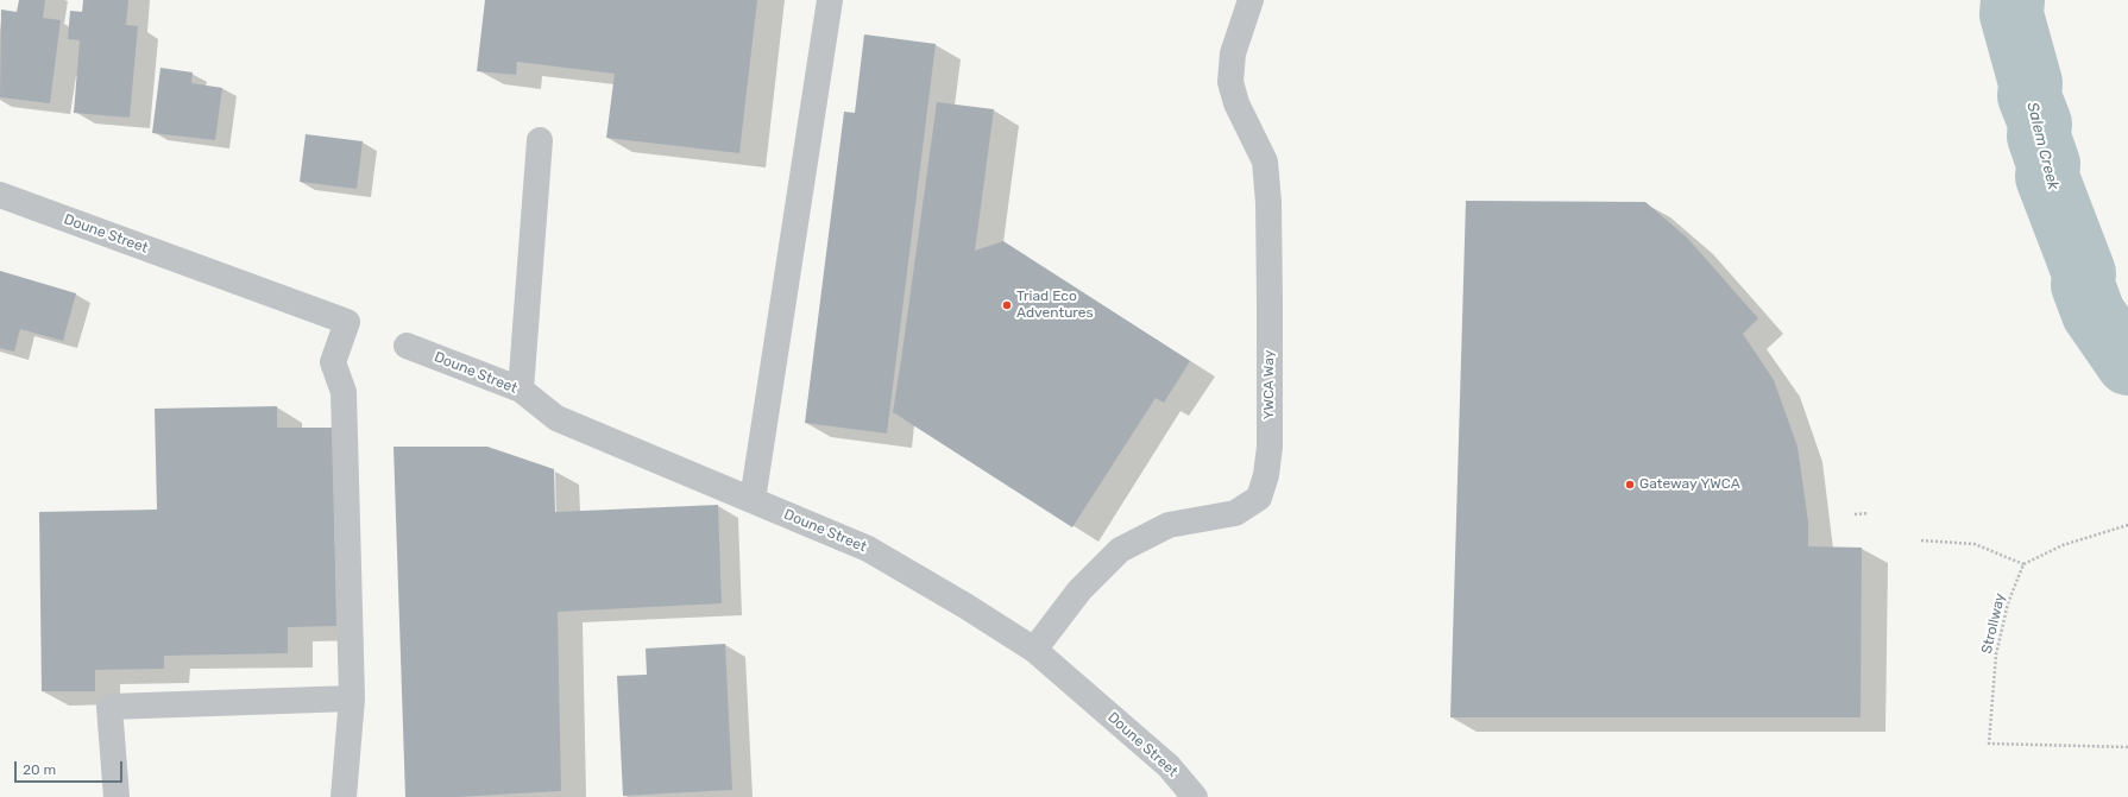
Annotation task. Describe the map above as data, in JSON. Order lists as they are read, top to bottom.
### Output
{
  "streets": {
    "street": ["Doune Street", "YWCA Way"],
    "path": ["Strollway"]
  },
  "crossings": [
    ["Doune Street", "YWCA Way"]
  ],
  "water": ["Salem Creek"],
  "places": ["Triad Eco Adventures", "Gateway YWCA"],
  "scale_bar": "20 m"
}
